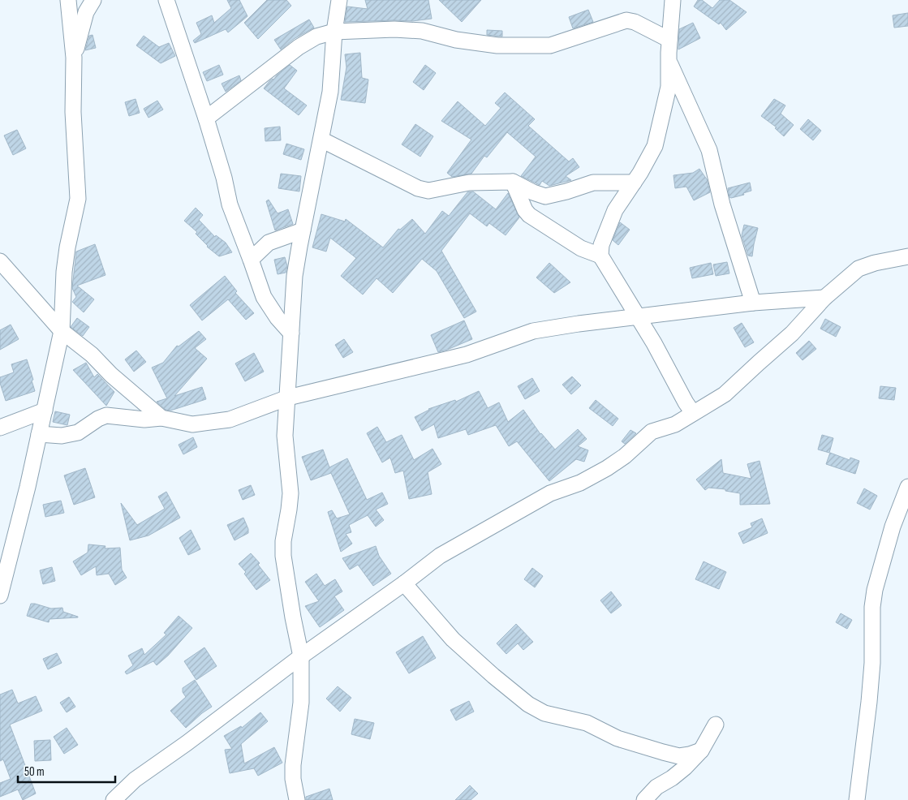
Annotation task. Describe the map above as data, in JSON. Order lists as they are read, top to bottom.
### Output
{
  "scale_bar": "50 m"
}
